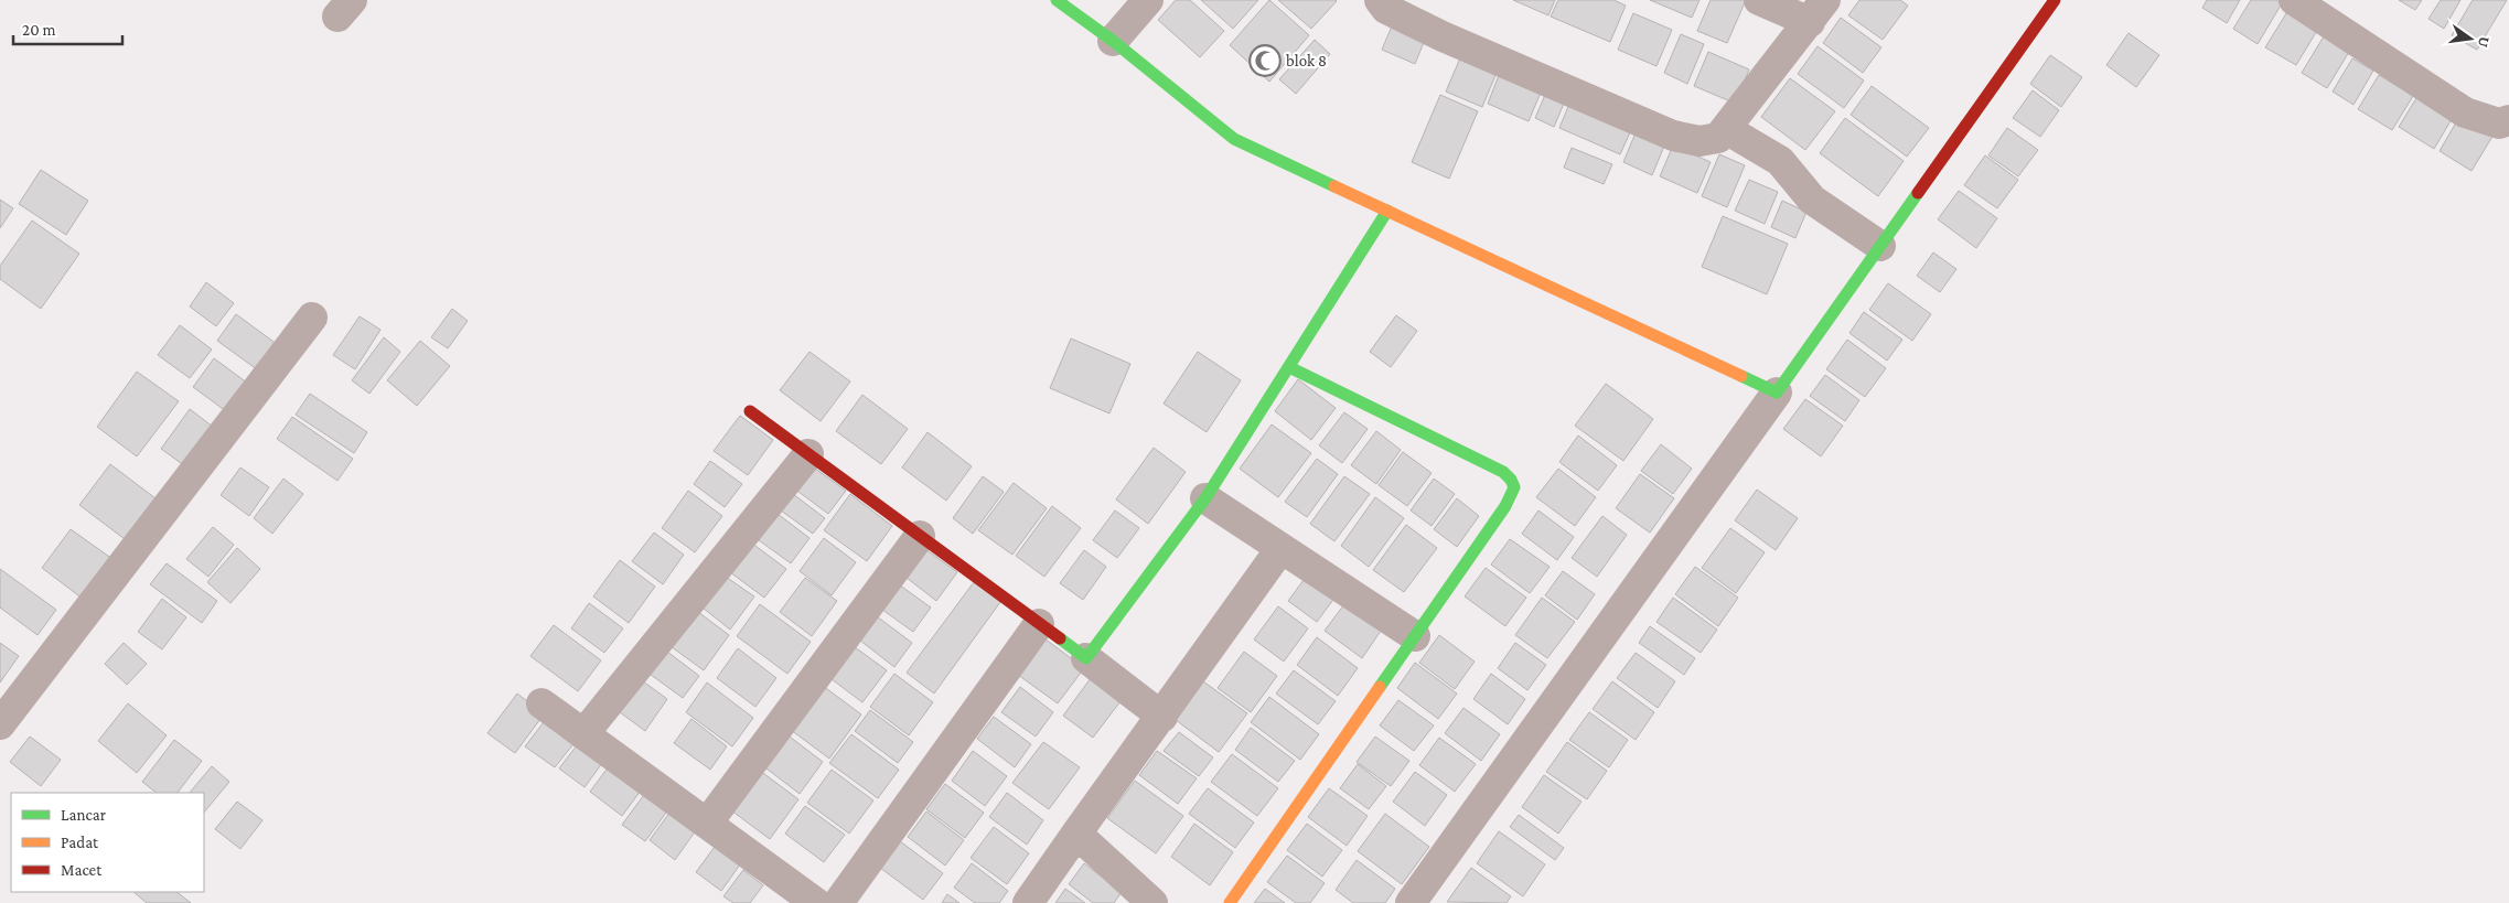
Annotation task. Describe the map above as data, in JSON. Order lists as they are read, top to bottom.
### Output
{
  "places": {
    "mosque": ["blok 8"]
  },
  "legend": ["Lancar", "Padat", "Macet"],
  "scale_bar": "20 m",
  "north": "right"
}
